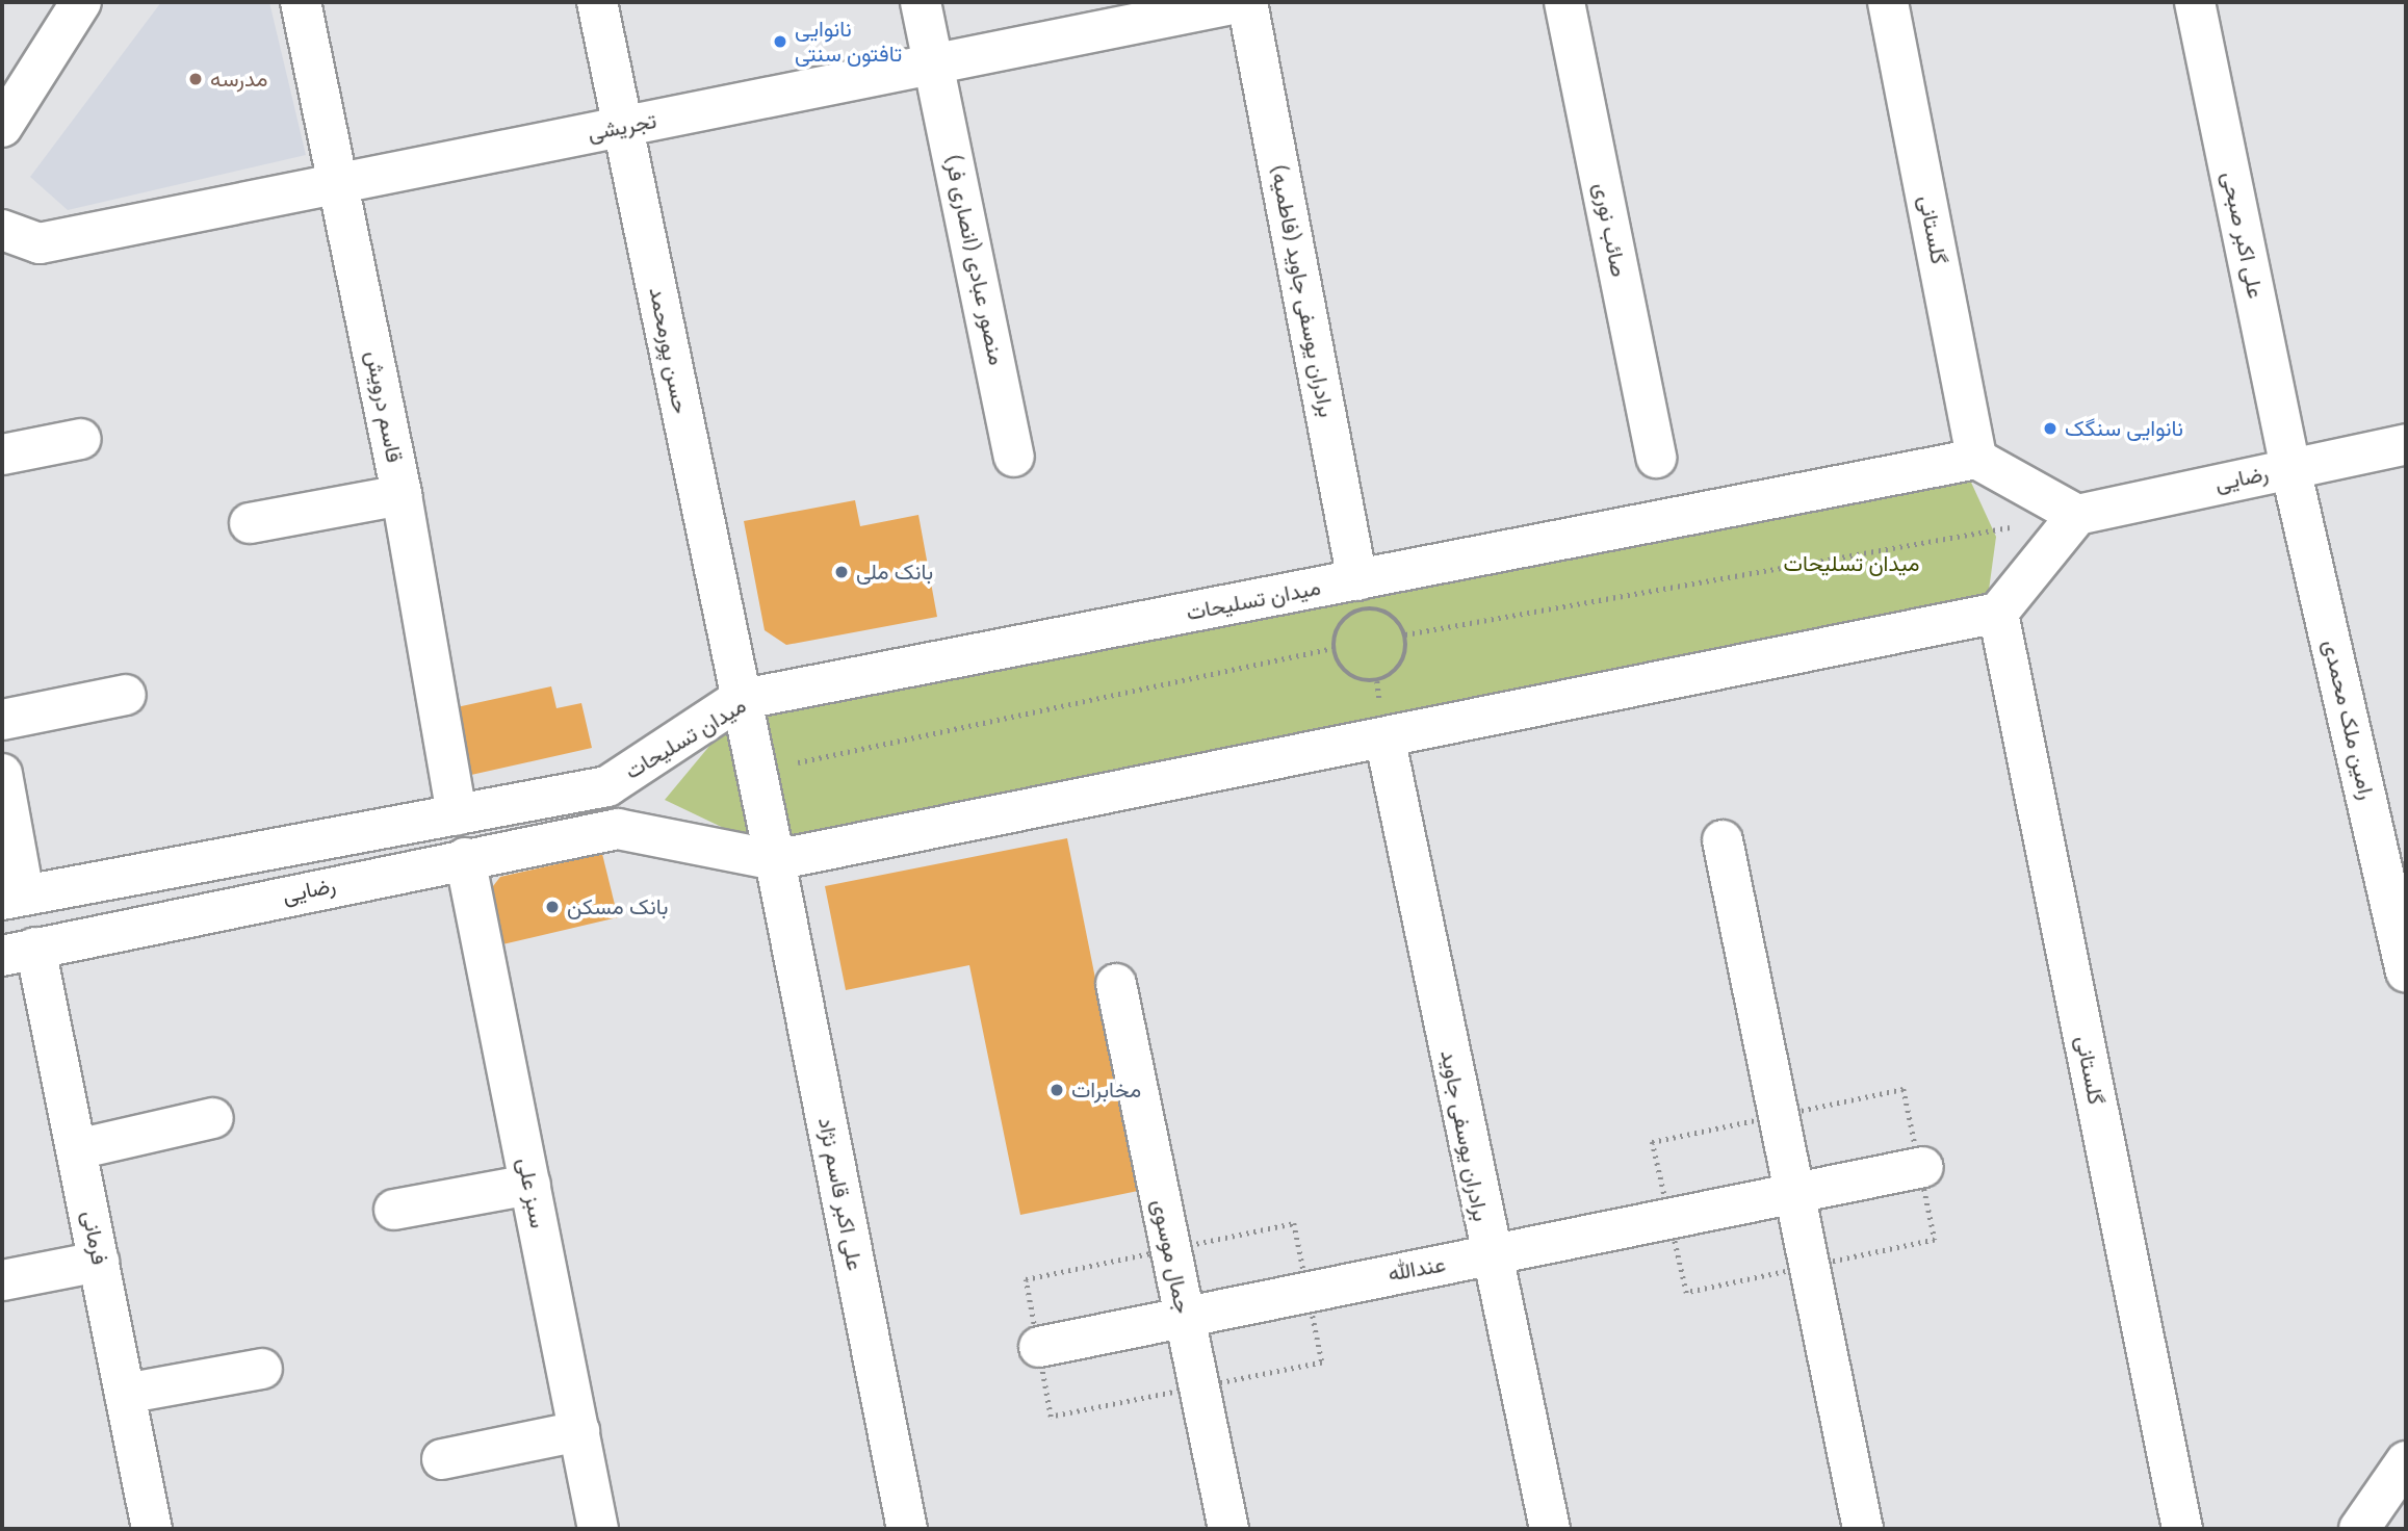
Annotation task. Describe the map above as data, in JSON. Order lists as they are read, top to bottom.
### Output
{
  "streets": {
    "street": [
      "تجریشی",
      "صائب نوری",
      "گلستانی",
      "علی اکبر صبحی",
      "منصور عبادی (انصاری فر)",
      "برادران یوسفی جاوید (فاطمیه)",
      "حسن پورمحمد",
      "قاسم درویش",
      "رضایی",
      "میدان تسلیحات",
      "رامین ملک محمدی",
      "برادران یوسفی جاوید",
      "سبز علی",
      "علی اکبر قاسم نژاد",
      "فرمانی",
      "جمال موسوی",
      "عندالله"
    ]
  },
  "crossings": [
    ["تجریشی", "منصور عبادی (انصاری فر)"],
    ["تجریشی", "برادران یوسفی جاوید (فاطمیه)"],
    ["تجریشی", "حسن پورمحمد"],
    ["تجریشی", "قاسم درویش"],
    ["گلستانی", "میدان تسلیحات"],
    ["علی اکبر صبحی", "رضایی"],
    ["علی اکبر صبحی", "رامین ملک محمدی"],
    ["برادران یوسفی جاوید (فاطمیه)", "میدان تسلیحات"],
    ["حسن پورمحمد", "میدان تسلیحات"],
    ["حسن پورمحمد", "علی اکبر قاسم نژاد"],
    ["قاسم درویش", "میدان تسلیحات"],
    ["قاسم درویش", "سبز علی"],
    ["رضایی", "رامین ملک محمدی"],
    ["رضایی", "سبز علی"],
    ["رضایی", "علی اکبر قاسم نژاد"],
    ["رضایی", "فرمانی"],
    ["میدان تسلیحات", "سبز علی"],
    ["برادران یوسفی جاوید", "عندالله"],
    ["جمال موسوی", "عندالله"]
  ],
  "parks": ["میدان تسلیحات"],
  "places": [
    "نانوایی تافتون سنتی",
    "مدرسه",
    "نانوایی سنگک",
    "بانک ملی",
    "بانک مسکن",
    "مخابرات"
  ]
}
